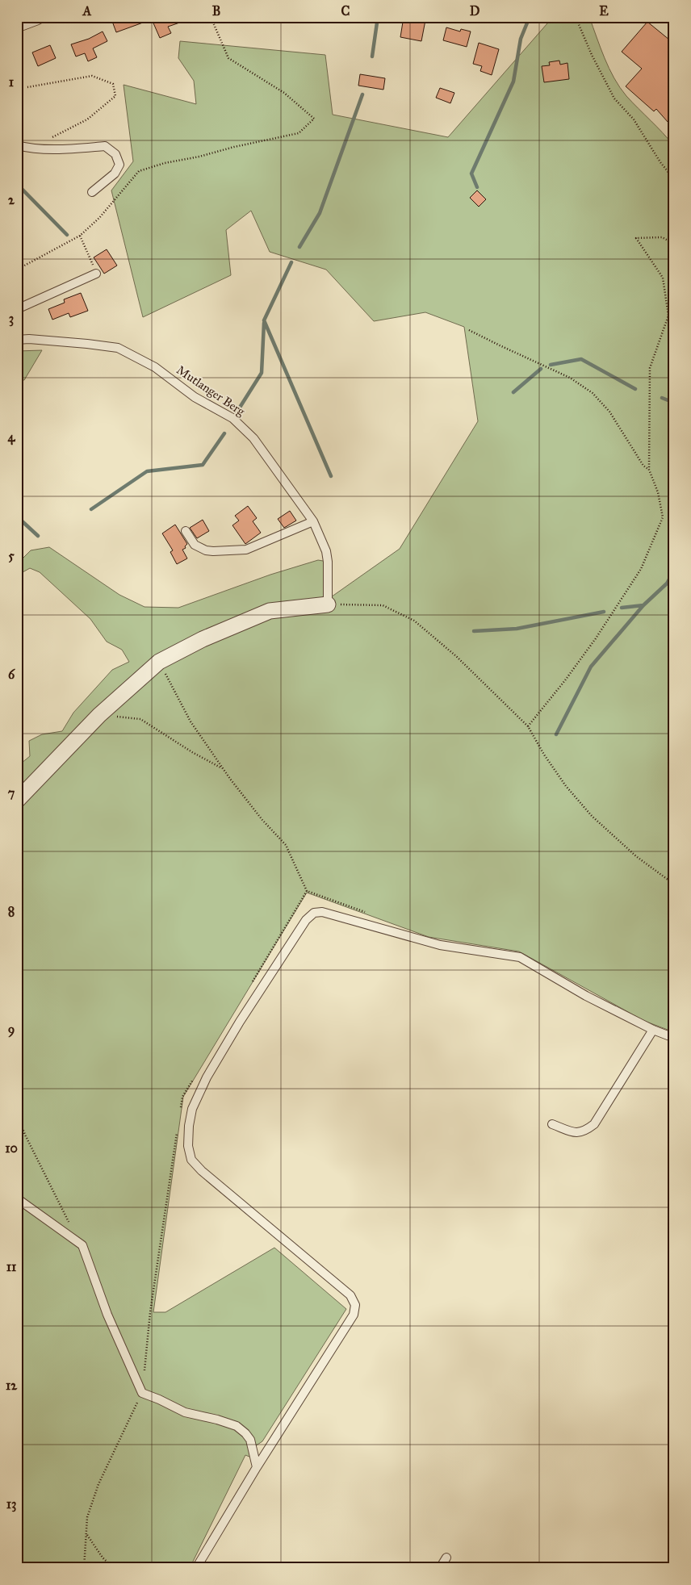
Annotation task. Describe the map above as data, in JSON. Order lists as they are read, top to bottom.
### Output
{
  "streets": {
    "lane": ["Mutlanger Berg"]
  },
  "grid": {
    "columns": [
      "A",
      "B",
      "C",
      "D",
      "E"
    ],
    "rows": [
      "1",
      "2",
      "3",
      "4",
      "5",
      "6",
      "7",
      "8",
      "9",
      "10",
      "11",
      "12",
      "13"
    ]
  }
}
